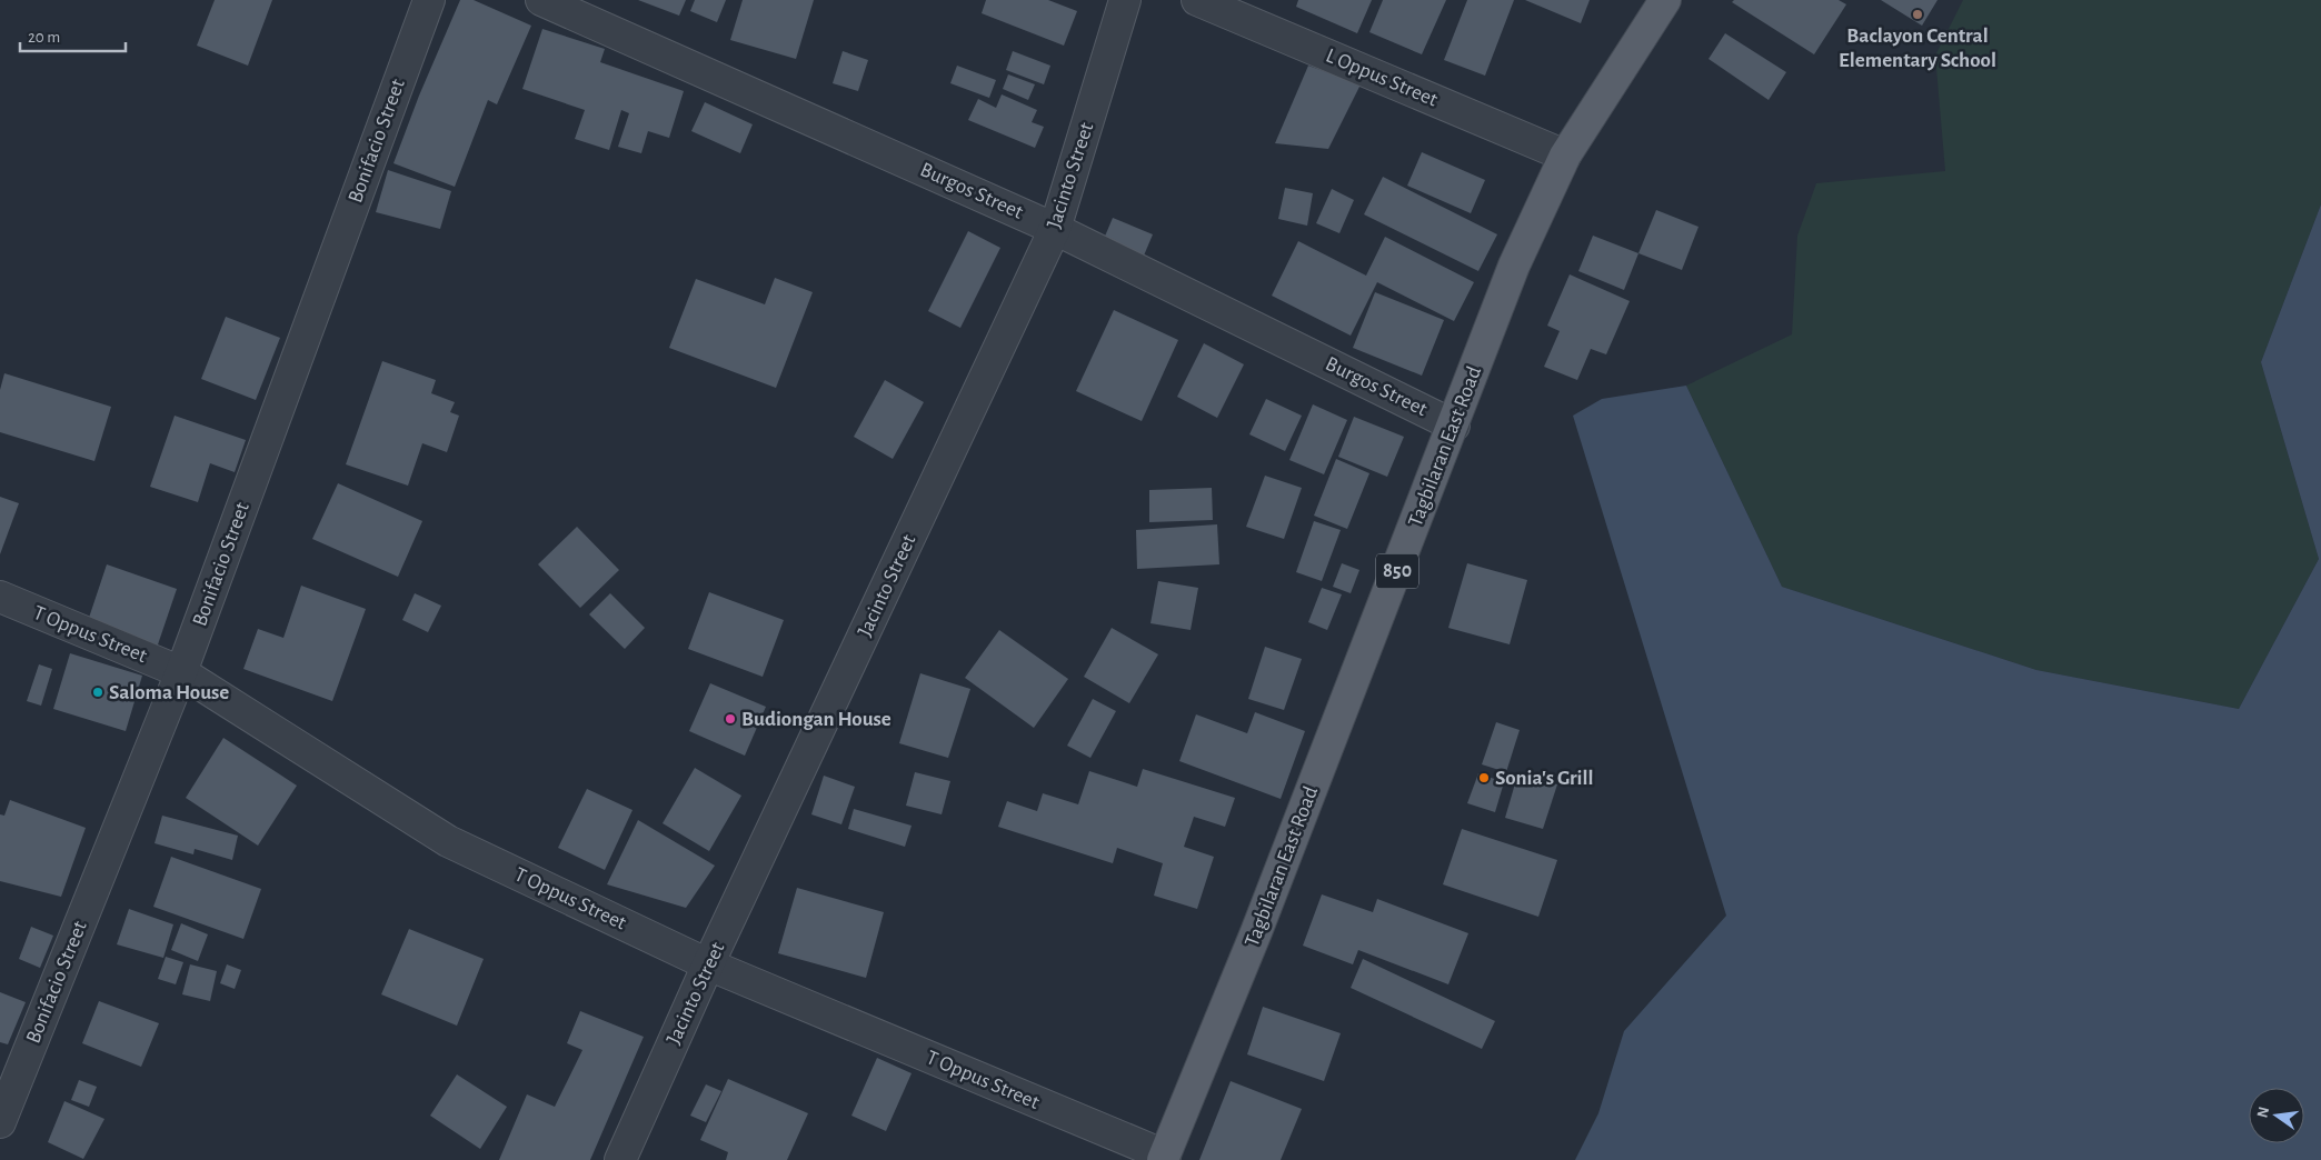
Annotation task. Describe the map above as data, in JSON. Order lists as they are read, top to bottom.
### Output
{
  "streets": {
    "main road": ["Tagbilaran East Road", "850"],
    "street": [
      "L Oppus Street",
      "Bonifacio Street",
      "Jacinto Street",
      "Burgos Street",
      "T Oppus Street"
    ]
  },
  "crossings": [
    ["L Oppus Street", "Tagbilaran East Road"],
    ["Bonifacio Street", "T Oppus Street"],
    ["Jacinto Street", "Burgos Street"],
    ["Jacinto Street", "T Oppus Street"],
    ["Burgos Street", "Tagbilaran East Road"],
    ["Tagbilaran East Road", "T Oppus Street"]
  ],
  "places": [
    "Baclayon Central Elementary School",
    "Saloma House",
    "Budiongan House",
    "Sonia's Grill"
  ],
  "scale_bar": "20 m",
  "north": "left"
}
